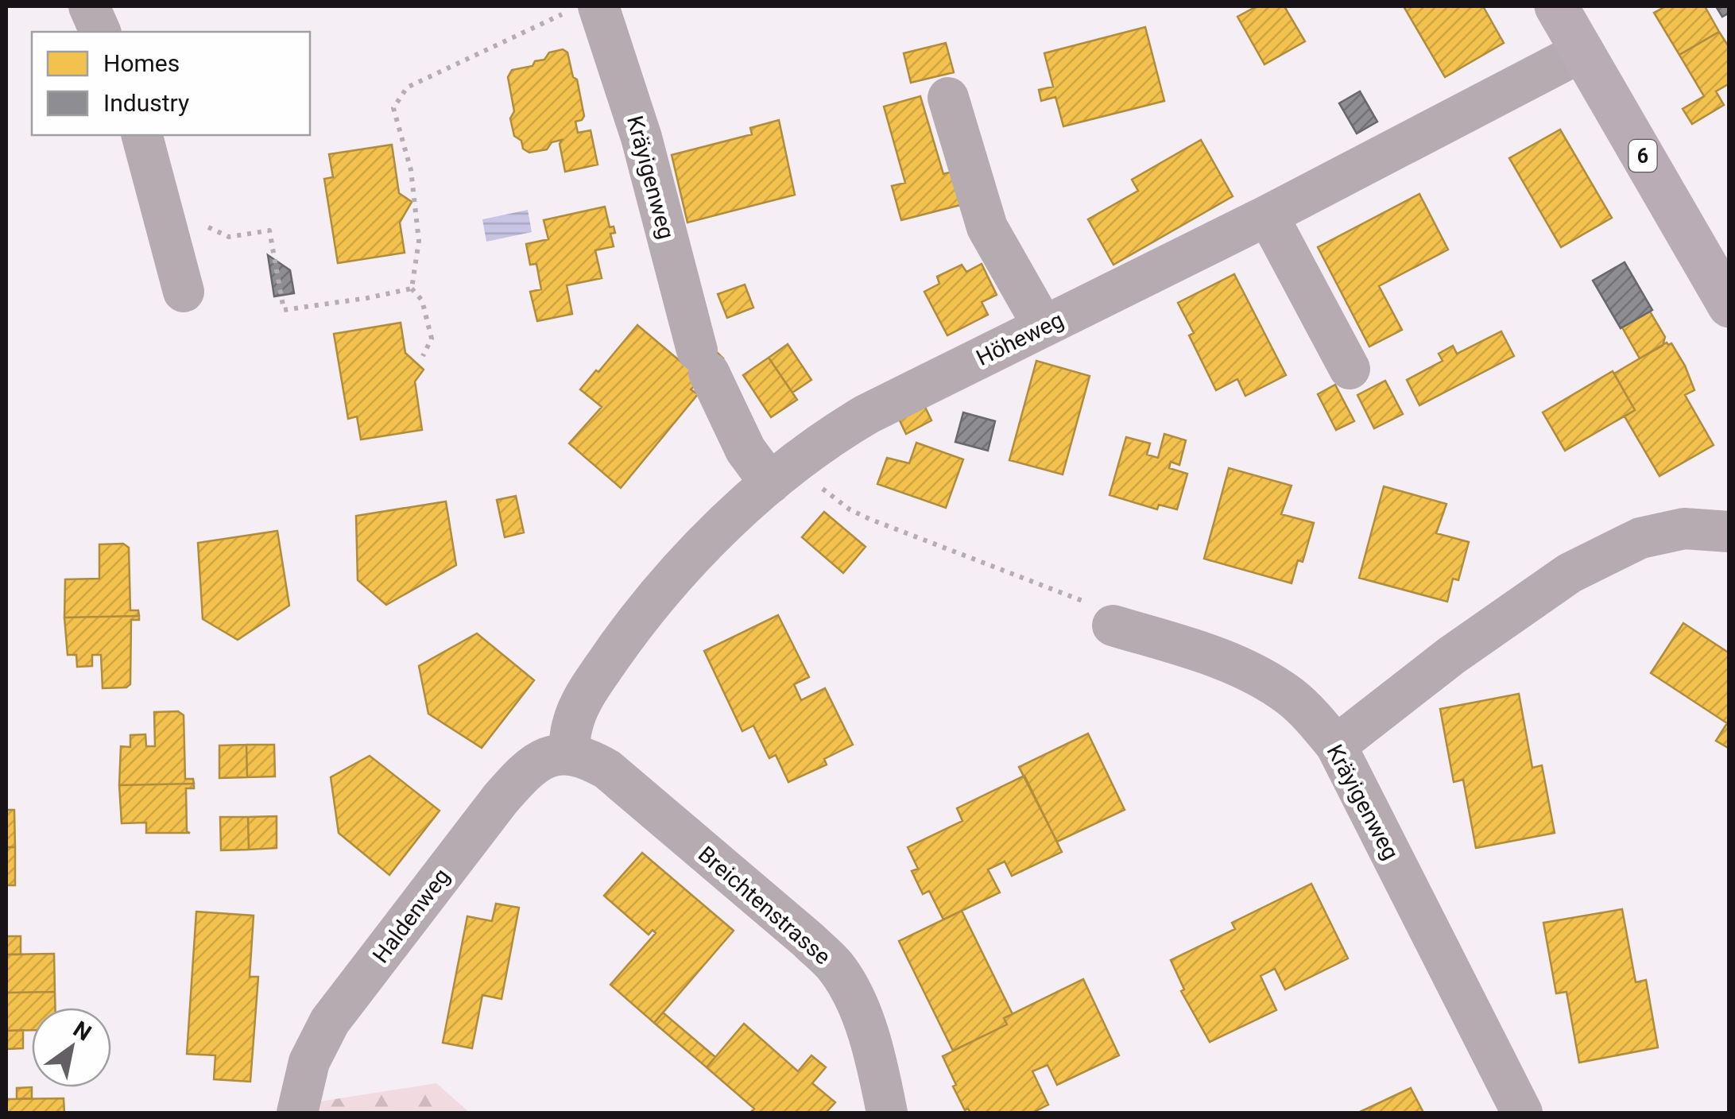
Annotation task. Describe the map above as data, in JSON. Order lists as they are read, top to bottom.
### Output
{
  "streets": {
    "main road": ["6"],
    "street": [
      "Kräyigenweg",
      "Höheweg",
      "Breichtenstrasse",
      "Haldenweg"
    ]
  },
  "crossings": [
    ["6", "Höheweg"],
    ["Kräyigenweg", "Höheweg"],
    ["Höheweg", "Breichtenstrasse"],
    ["Höheweg", "Haldenweg"],
    ["Breichtenstrasse", "Haldenweg"]
  ],
  "legend": ["Homes", "Industry"],
  "north": "top right"
}
